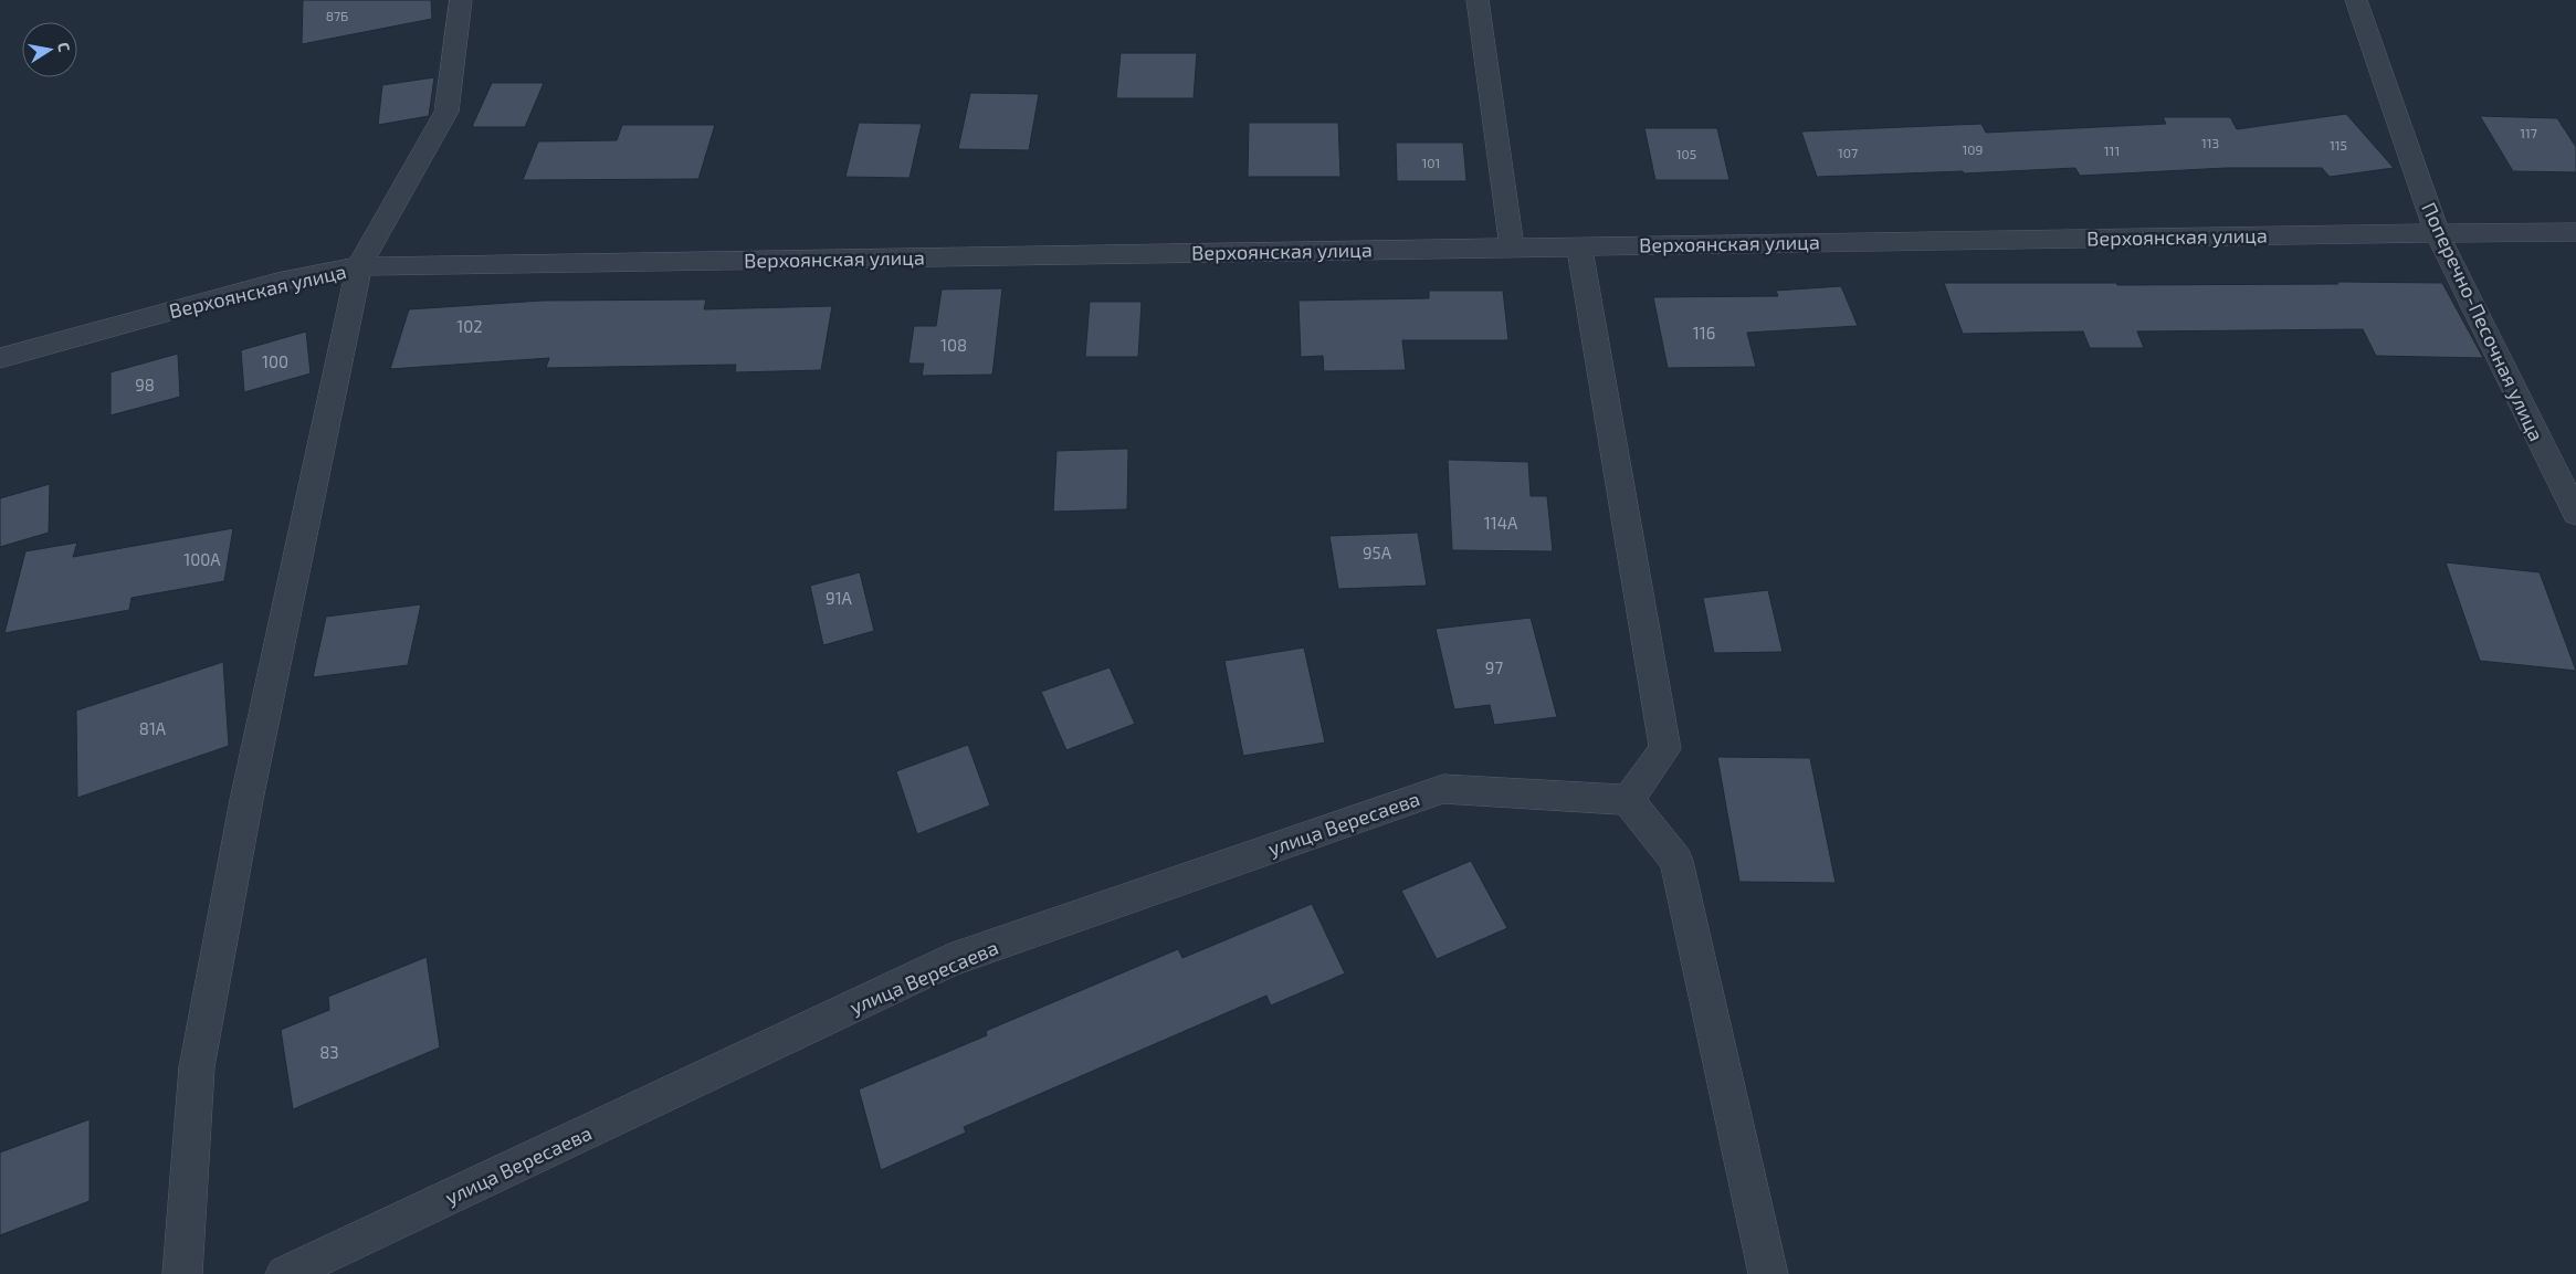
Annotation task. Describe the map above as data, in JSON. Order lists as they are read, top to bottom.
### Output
{
  "streets": {
    "street": ["Верхоянская улица", "Поперечно-Песочная улица", "улица Вересаева"]
  },
  "crossings": [
    ["Верхоянская улица", "Поперечно-Песочная улица"]
  ],
  "house_numbers": [
    "87Б",
    "117",
    "113",
    "115",
    "109",
    "111",
    "107",
    "105",
    "101",
    "102",
    "116",
    "108",
    "100",
    "98",
    "114А",
    "95А",
    "100А",
    "91А",
    "97",
    "81А",
    "83"
  ],
  "north": "right"
}
